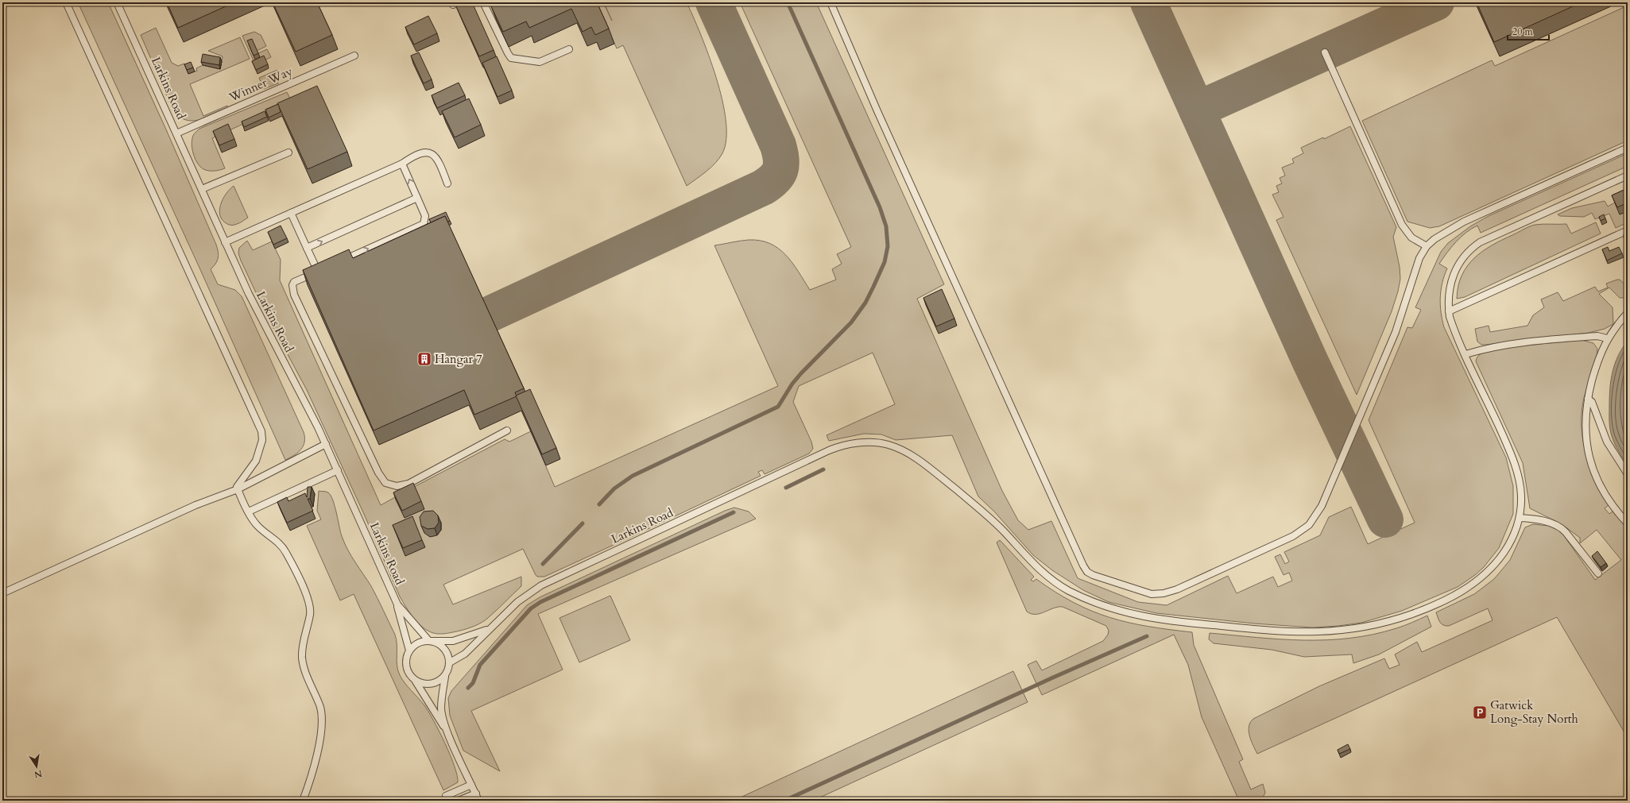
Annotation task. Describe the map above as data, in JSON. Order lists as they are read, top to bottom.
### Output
{
  "streets": {
    "lane": ["Winner Way", "Larkins Road"]
  },
  "crossings": [
    ["Winner Way", "Larkins Road"]
  ],
  "places": {
    "building": ["Hangar 7"],
    "parking": ["Gatwick Long-Stay North"]
  },
  "scale_bar": "20 m",
  "north": "bottom"
}
